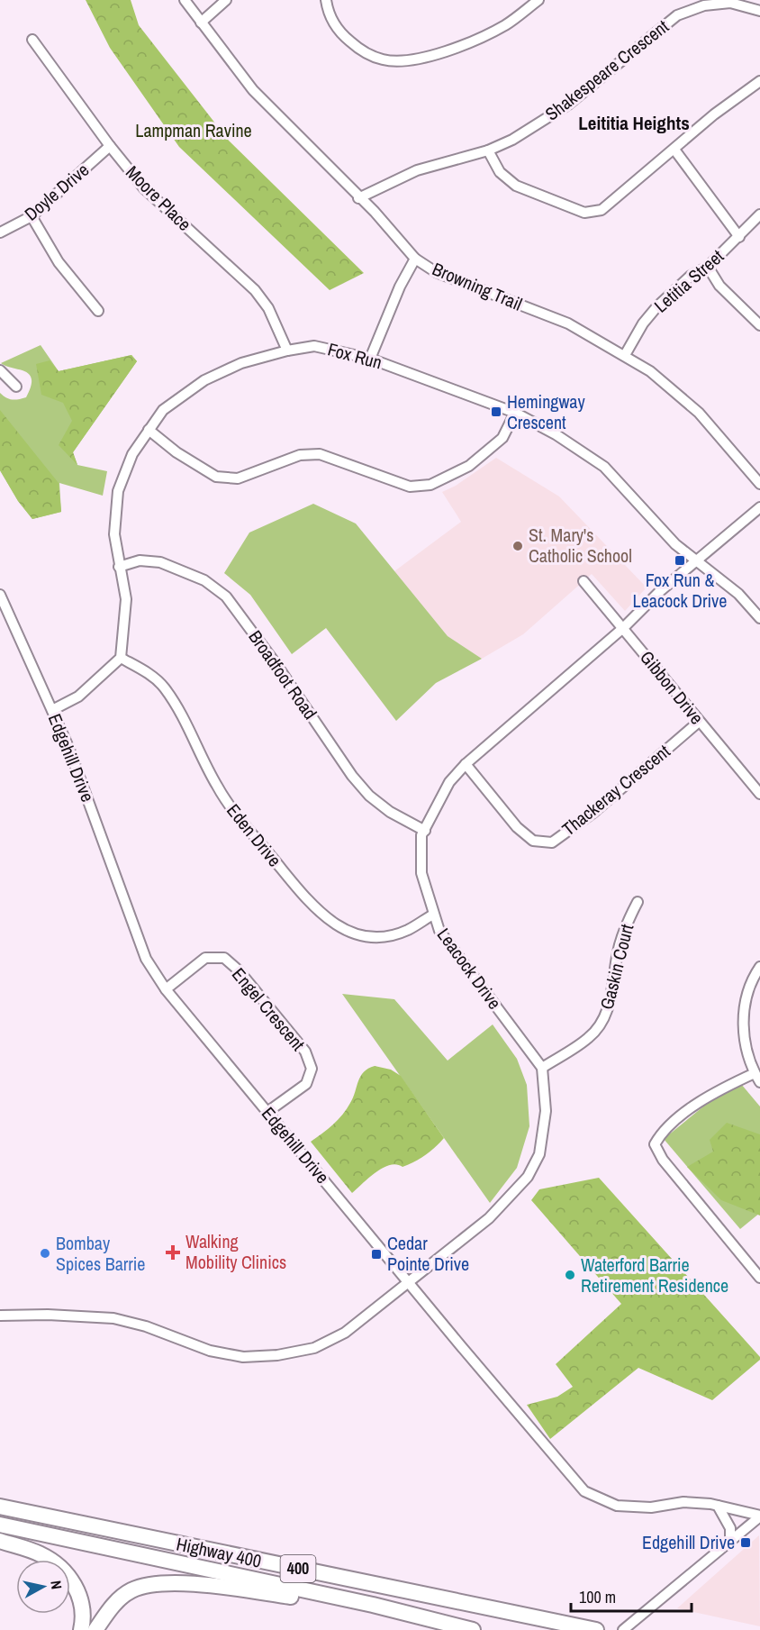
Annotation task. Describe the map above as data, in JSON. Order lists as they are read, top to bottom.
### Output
{
  "streets": {
    "highway": ["Highway 400", "400"],
    "street": [
      "Shakespeare Crescent",
      "Doyle Drive",
      "Moore Place",
      "Letitia Street",
      "Browning Trail",
      "Fox Run",
      "Broadfoot Road",
      "Gibbon Drive",
      "Edgehill Drive",
      "Thackeray Crescent",
      "Eden Drive",
      "Gaskin Court",
      "Leacock Drive",
      "Engel Crescent"
    ]
  },
  "crossings": [
    ["Shakespeare Crescent", "Browning Trail"],
    ["Doyle Drive", "Moore Place"],
    ["Moore Place", "Fox Run"],
    ["Letitia Street", "Browning Trail"],
    ["Fox Run", "Broadfoot Road"],
    ["Fox Run", "Eden Drive"],
    ["Fox Run", "Leacock Drive"],
    ["Broadfoot Road", "Leacock Drive"],
    ["Gibbon Drive", "Thackeray Crescent"],
    ["Gibbon Drive", "Leacock Drive"],
    ["Edgehill Drive", "Engel Crescent"],
    ["Thackeray Crescent", "Leacock Drive"],
    ["Eden Drive", "Leacock Drive"],
    ["Gaskin Court", "Leacock Drive"]
  ],
  "districts": ["Leititia Heights"],
  "parks": ["Lampman Ravine"],
  "places": {
    "transit": [
      "Hemingway Crescent",
      "Fox Run & Leacock Drive",
      "Cedar Pointe Drive",
      "Edgehill Drive"
    ],
    "other": ["St. Mary's Catholic School", "Bombay Spices Barrie", "Waterford Barrie Retirement Residence"],
    "health": ["Walking Mobility Clinics"]
  },
  "scale_bar": "100 m",
  "north": "right"
}
